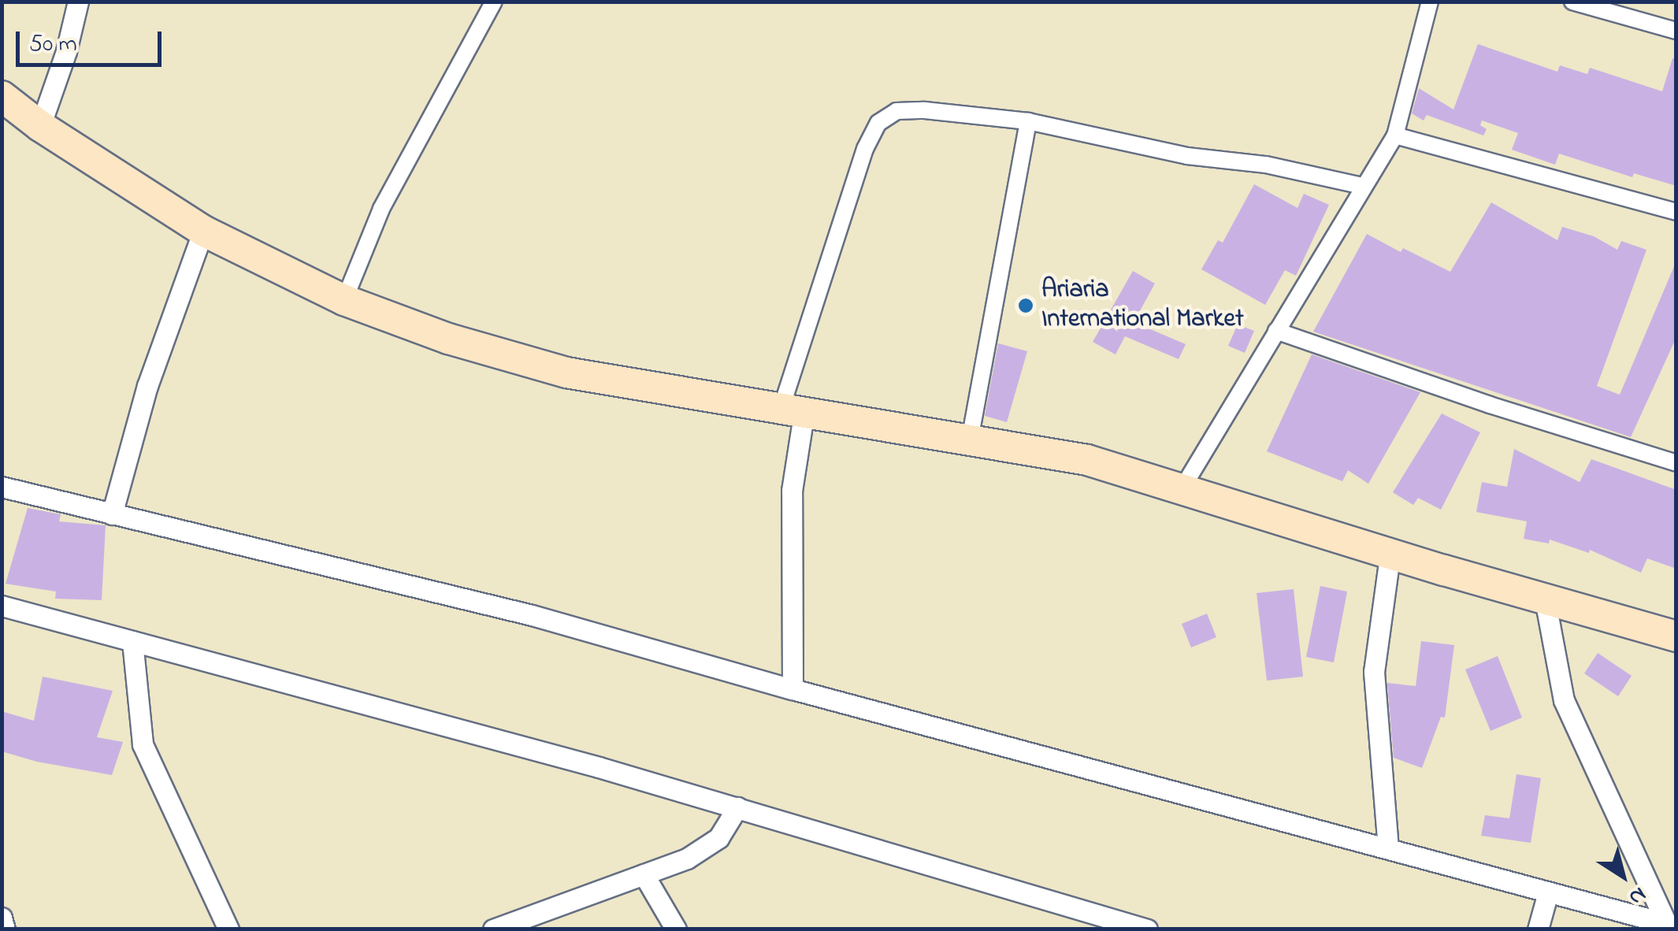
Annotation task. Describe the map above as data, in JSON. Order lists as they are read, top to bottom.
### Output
{
  "places": ["Ariaria International Market"],
  "scale_bar": "50 m",
  "north": "bottom right"
}
